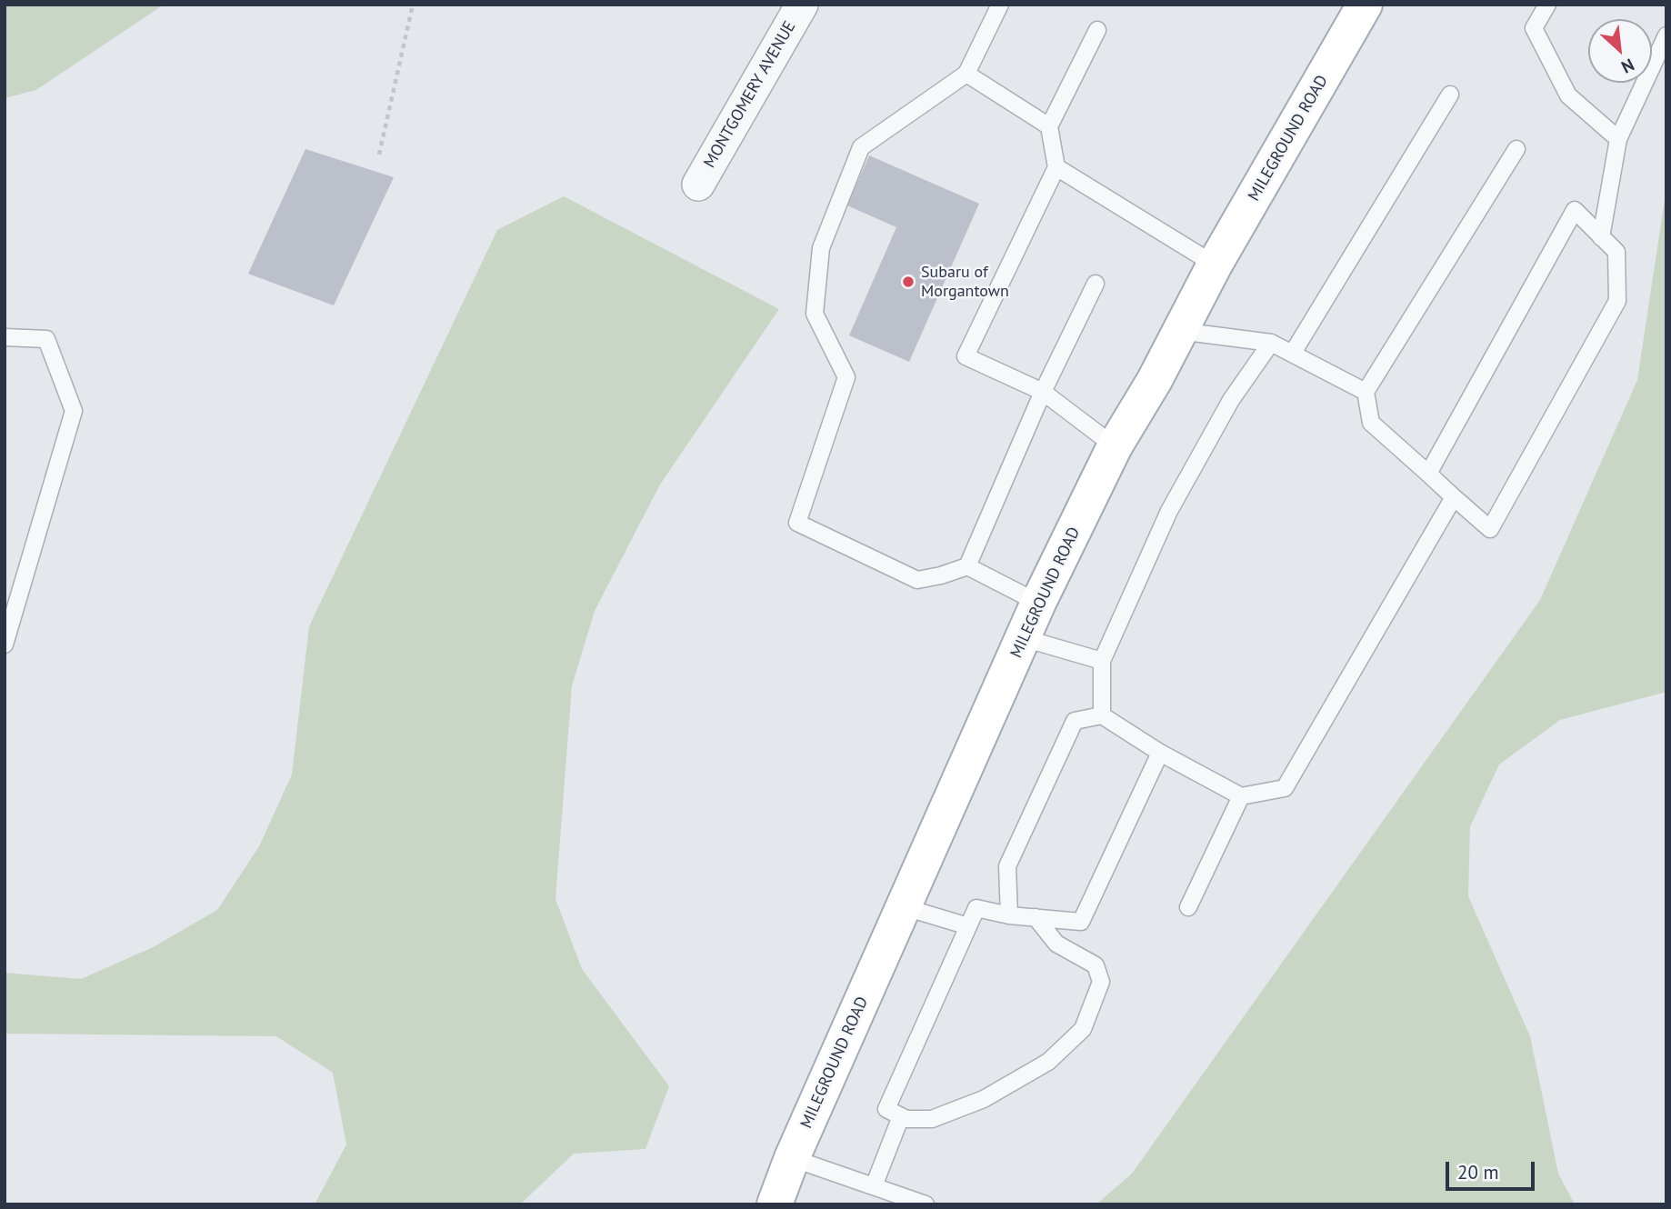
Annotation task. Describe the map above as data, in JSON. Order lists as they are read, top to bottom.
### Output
{
  "streets": {
    "main road": ["MILEGROUND ROAD"],
    "street": ["MONTGOMERY AVENUE"]
  },
  "places": ["Subaru of Morgantown"],
  "scale_bar": "20 m",
  "north": "bottom right"
}
